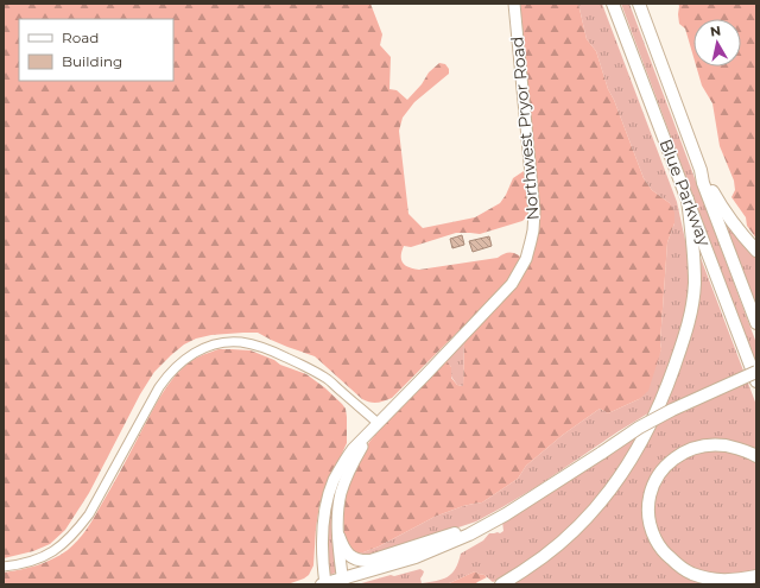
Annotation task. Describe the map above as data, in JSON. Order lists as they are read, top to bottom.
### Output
{
  "streets": {
    "highway": ["Blue Parkway"],
    "main road": ["Northwest Pryor Road"]
  },
  "legend": ["Road", "Building"],
  "north": "top"
}
